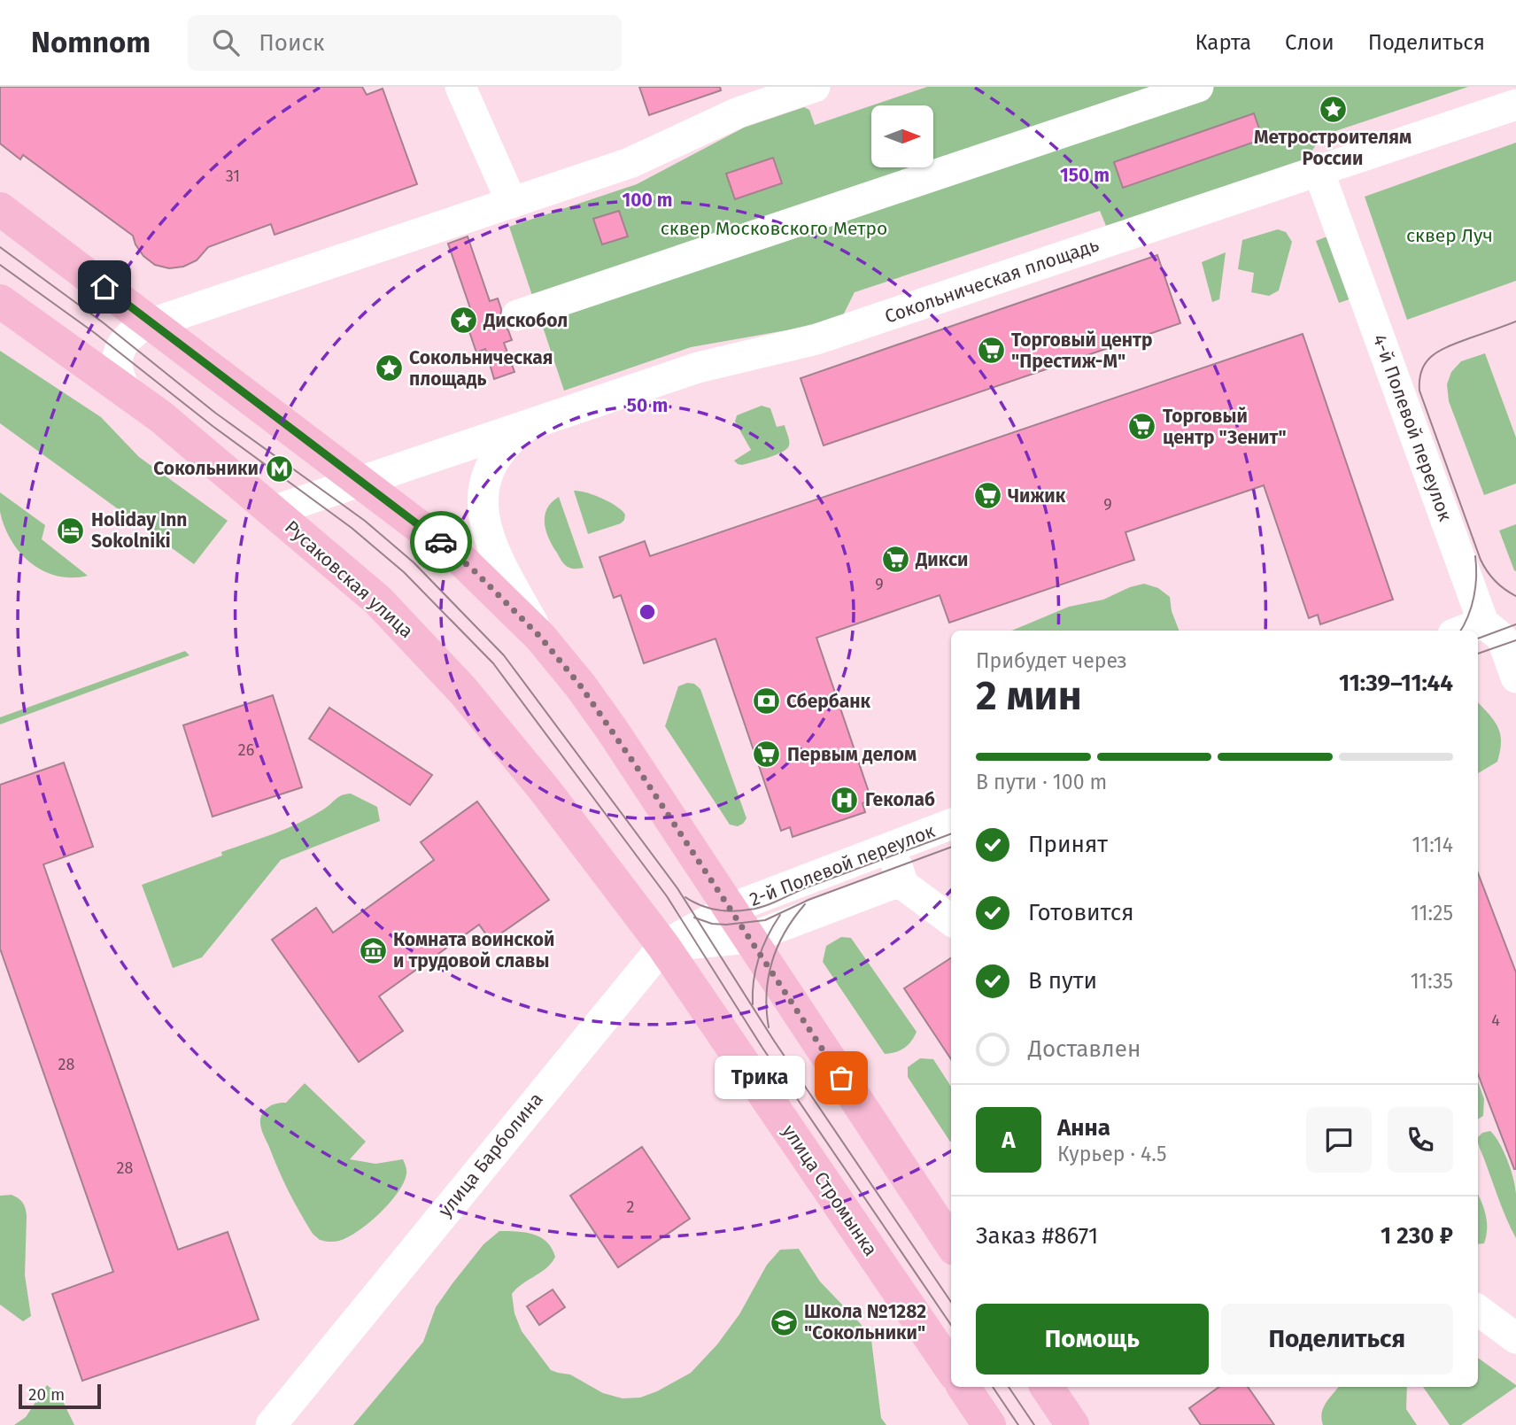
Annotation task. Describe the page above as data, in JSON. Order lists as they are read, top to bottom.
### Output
{
  "streets": {
    "main road": ["Русаковская улица", "улица Стромынка"],
    "street": [
      "Сокольническая площадь",
      "4-й Полевой переулок",
      "2-й Полевой переулок",
      "улица Барболина"
    ]
  },
  "crossings": [
    ["Сокольническая площадь", "4-й Полевой переулок"],
    ["Сокольническая площадь", "Русаковская улица"],
    ["Русаковская улица", "2-й Полевой переулок"],
    ["Русаковская улица", "улица Барболина"],
    ["Русаковская улица", "улица Стромынка"],
    ["2-й Полевой переулок", "улица Барболина"],
    ["2-й Полевой переулок", "улица Стромынка"],
    ["улица Барболина", "улица Стромынка"]
  ],
  "parks": ["сквер Московского Метро", "сквер Луч"],
  "places": {
    "place": ["Метростроителям России", "Дискобол", "Сокольническая площадь"],
    "supermarket": [
      "Торговый центр \"Престиж-М\"",
      "Торговый центр \"Зенит\"",
      "Чижик",
      "Дикси",
      "Первым делом"
    ],
    "metro station": ["Сокольники"],
    "hotel": ["Holiday Inn Sokolniki"],
    "bank": ["Сбербанк"],
    "hospital": ["Геколаб"],
    "museum": ["Комната воинской и трудовой славы"],
    "other": ["Трика"],
    "school or university": ["Школа №1282 \"Сокольники\""]
  },
  "house_numbers": [
    "31",
    "9",
    "9",
    "26",
    "4",
    "28",
    "28",
    "2"
  ],
  "scale_bar": "20 m",
  "north": "right",
  "page": {
    "header": "Nomnom",
    "search": "Поиск",
    "nav": ["Карта", "Слои", "Поделиться"],
    "heading": ["2 мин", "Прибудет через", "11:39–11:44"],
    "panel": [
      "Анна",
      "Курьер · 4.5",
      "Заказ #8671",
      "1 230 ₽"
    ],
    "bar": "В пути · 100 m",
    "list": [
      ["Принят", "11:14"],
      ["Готовится", "11:25"],
      ["В пути", "11:35"],
      "Доставлен"
    ],
    "bubble": "Трика",
    "round": "А",
    "buttons": ["Помощь", "Поделиться"],
    "scale": "20 m"
  },
  "rings": ["150 m", "100 m", "50 m"]
}
